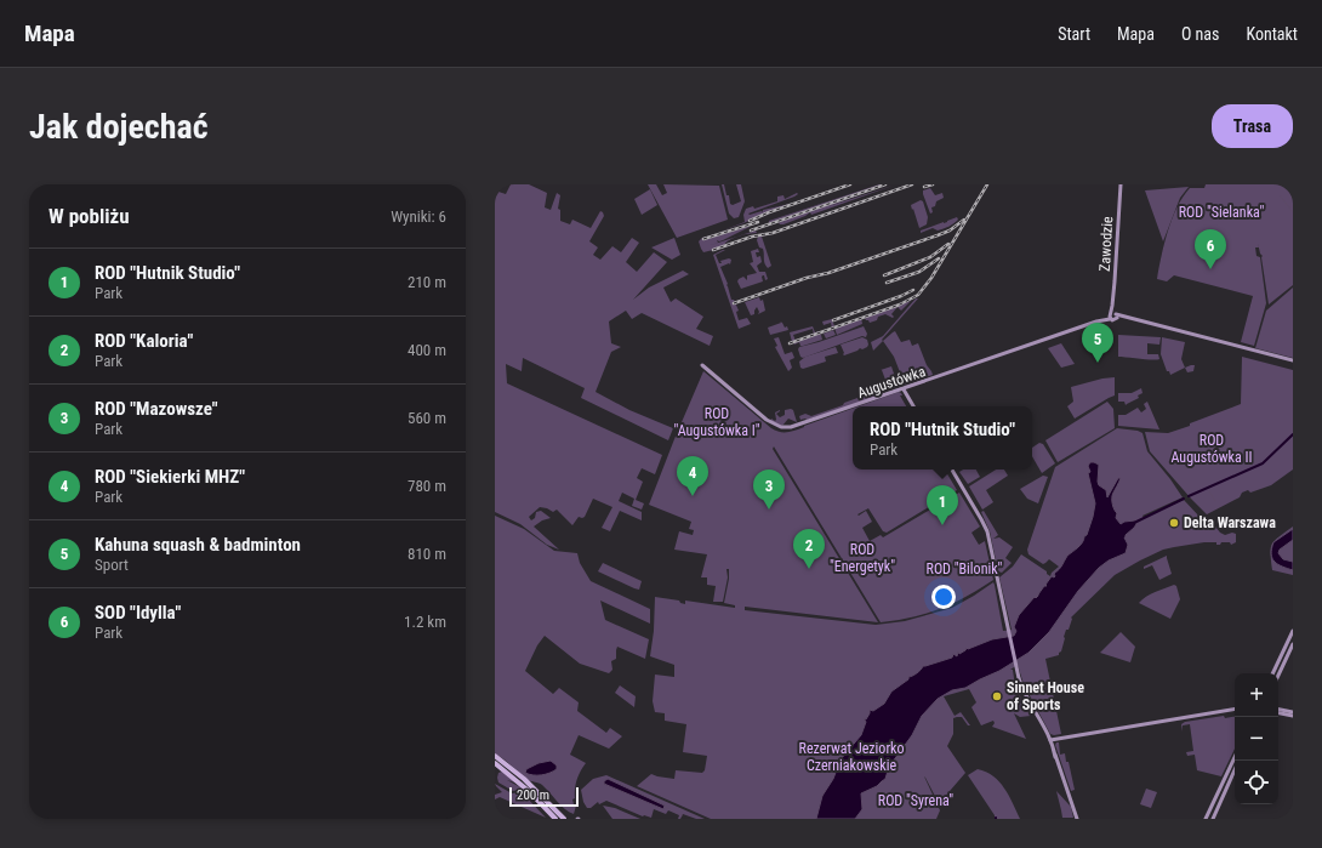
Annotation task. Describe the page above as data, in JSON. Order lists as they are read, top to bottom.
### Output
{
  "streets": {
    "street": ["Zawodzie", "Augustówka"]
  },
  "crossings": [
    ["Zawodzie", "Augustówka"]
  ],
  "parks": [
    "ROD \"Sielanka\"",
    "ROD \"Augustówka I\"",
    "ROD Augustówka II",
    "ROD \"Energetyk\"",
    "ROD \"Bilonik\"",
    "Rezerwat Jeziorko Czerniakowskie",
    "ROD \"Syrena\""
  ],
  "places": ["Delta Warszawa", "Sinnet House of Sports"],
  "scale_bar": "200 m",
  "page": {
    "header": "Mapa",
    "nav": [
      "Start",
      "Mapa",
      "O nas",
      "Kontakt"
    ],
    "buttons": "Trasa",
    "title": "Jak dojechać",
    "heading": ["W pobliżu", "Wyniki: 6"],
    "pins": [
      "6",
      "5",
      "4",
      "3",
      "1",
      "2"
    ],
    "list": [
      {
        "mark": "1",
        "name": "ROD \"Hutnik Studio\"",
        "note": "Park",
        "value": "210 m"
      },
      {
        "mark": "2",
        "name": "ROD \"Kaloria\"",
        "note": "Park",
        "value": "400 m"
      },
      {
        "mark": "3",
        "name": "ROD \"Mazowsze\"",
        "note": "Park",
        "value": "560 m"
      },
      {
        "mark": "4",
        "name": "ROD \"Siekierki MHZ\"",
        "note": "Park",
        "value": "780 m"
      },
      {
        "mark": "5",
        "name": "Kahuna squash & badminton",
        "note": "Sport",
        "value": "810 m"
      },
      {
        "mark": "6",
        "name": "SOD \"Idylla\"",
        "note": "Park",
        "value": "1.2 km"
      }
    ],
    "popup": ["ROD \"Hutnik Studio\"", "Park"],
    "map_buttons": ["+", "−"],
    "scale": "200 m"
  }
}
